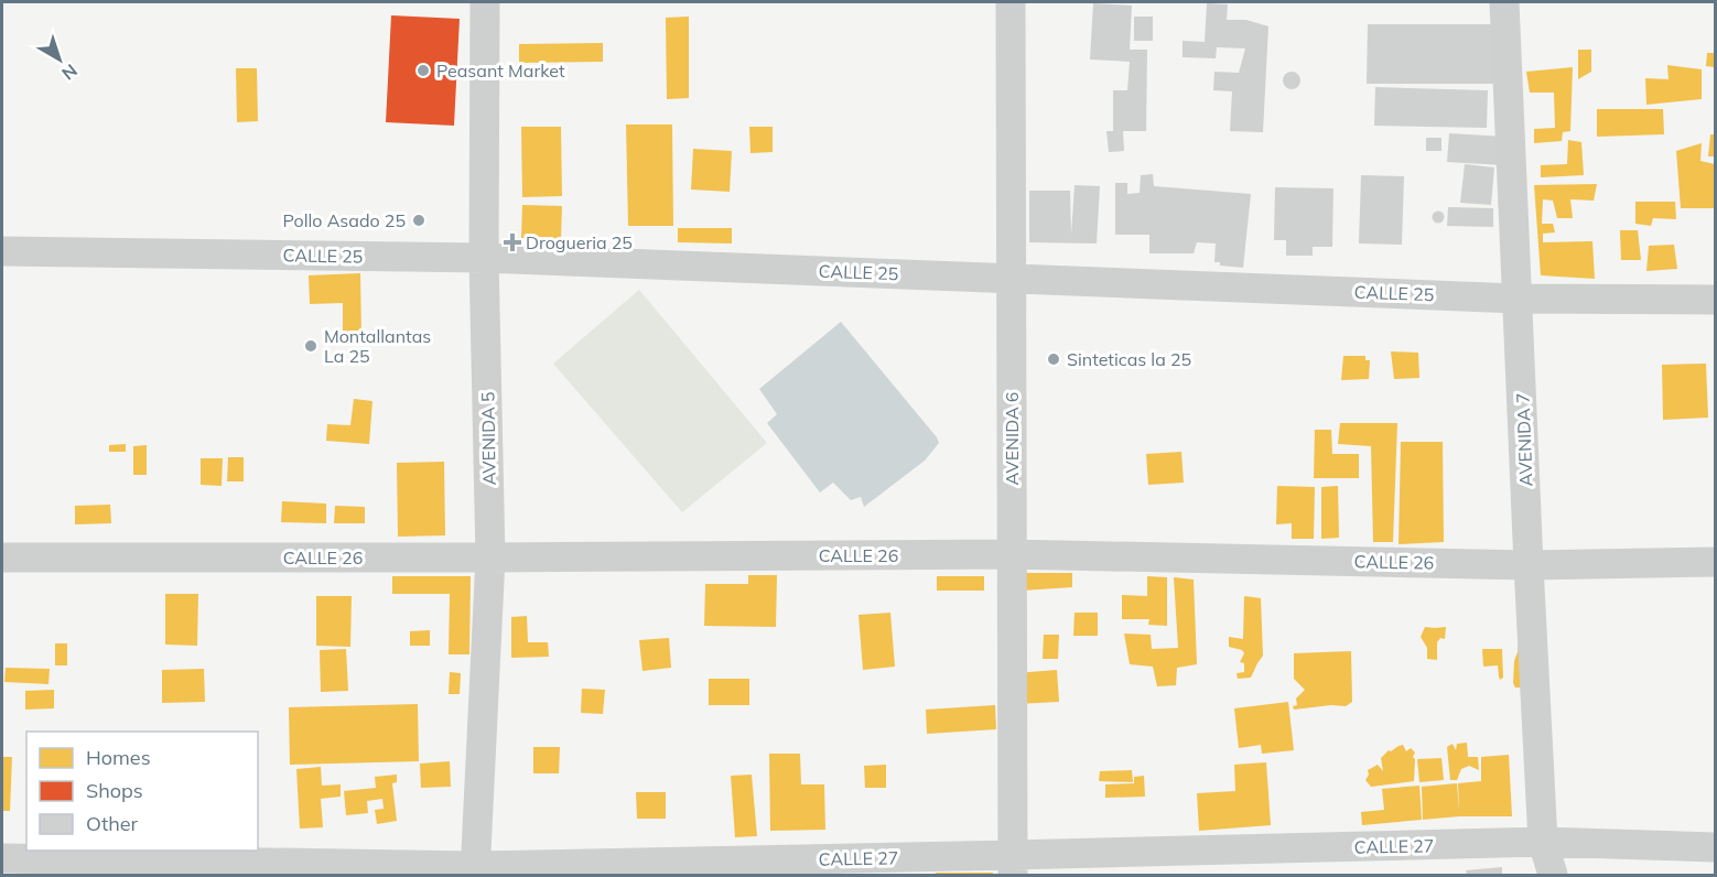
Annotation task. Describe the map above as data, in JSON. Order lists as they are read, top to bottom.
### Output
{
  "streets": {
    "street": [
      "CALLE 25",
      "AVENIDA 5",
      "AVENIDA 6",
      "AVENIDA 7",
      "CALLE 26",
      "CALLE 27"
    ]
  },
  "crossings": [
    ["CALLE 25", "AVENIDA 5"],
    ["CALLE 25", "AVENIDA 6"],
    ["CALLE 25", "AVENIDA 7"],
    ["AVENIDA 5", "CALLE 26"],
    ["AVENIDA 5", "CALLE 27"],
    ["AVENIDA 6", "CALLE 26"],
    ["AVENIDA 6", "CALLE 27"],
    ["AVENIDA 7", "CALLE 26"],
    ["AVENIDA 7", "CALLE 27"]
  ],
  "places": {
    "other": [
      "Peasant Market",
      "Pollo Asado 25",
      "Montallantas La 25",
      "Sinteticas la 25"
    ],
    "health": ["Drogueria 25"]
  },
  "legend": ["Homes", "Shops", "Other"],
  "north": "bottom right"
}
